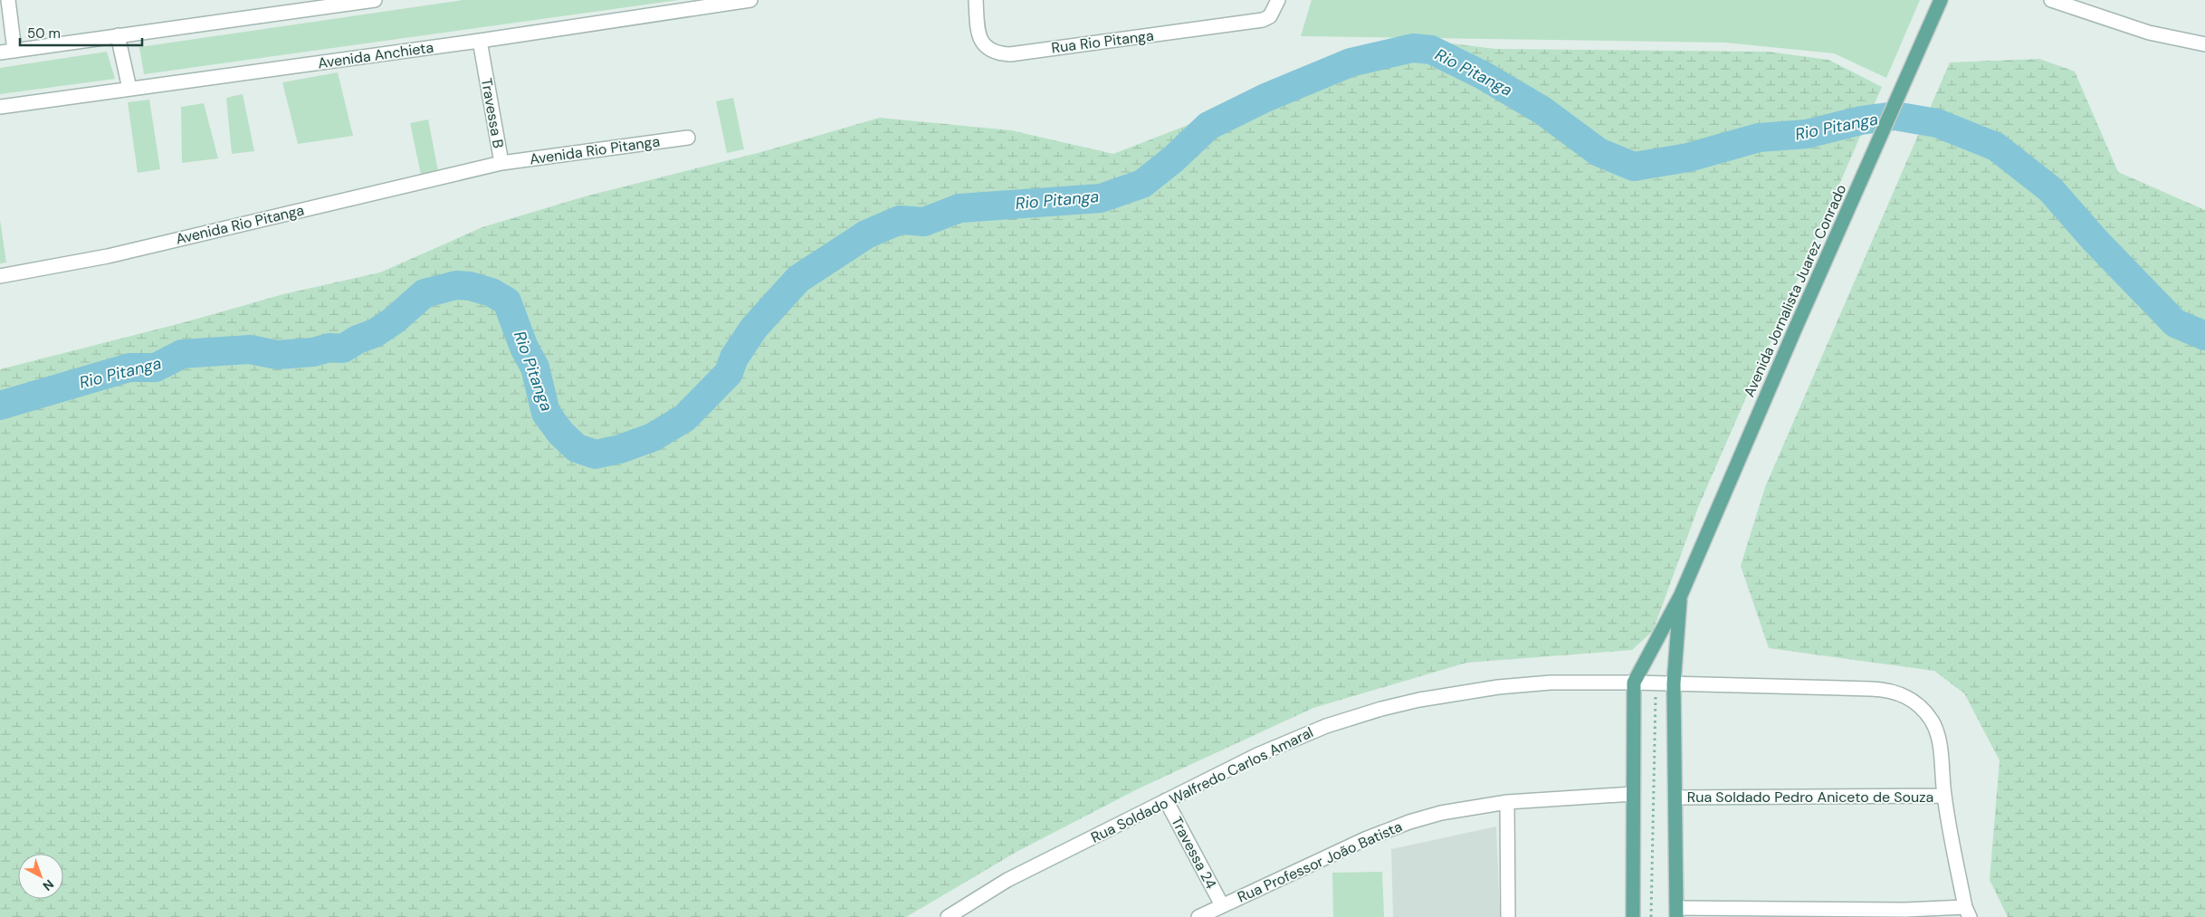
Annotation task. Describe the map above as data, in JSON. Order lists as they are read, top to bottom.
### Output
{
  "streets": {
    "main road": ["Avenida Jornalista Juarez Conrado"],
    "street": [
      "Rua Rio Pitanga",
      "Avenida Anchieta",
      "Travessa B",
      "Avenida Rio Pitanga",
      "Rua Soldado Walfredo Carlos Amaral",
      "Rua Soldado Pedro Aniceto de Souza",
      "Travessa 24",
      "Rua Professor João Batista"
    ]
  },
  "crossings": [
    ["Avenida Anchieta", "Travessa B"],
    ["Travessa B", "Avenida Rio Pitanga"],
    ["Avenida Jornalista Juarez Conrado", "Rua Soldado Walfredo Carlos Amaral"],
    ["Avenida Jornalista Juarez Conrado", "Rua Soldado Pedro Aniceto de Souza"],
    ["Rua Soldado Walfredo Carlos Amaral", "Rua Soldado Pedro Aniceto de Souza"],
    ["Rua Soldado Walfredo Carlos Amaral", "Travessa 24"],
    ["Travessa 24", "Rua Professor João Batista"]
  ],
  "water": ["Rio Pitanga"],
  "scale_bar": "50 m",
  "north": "bottom right"
}
